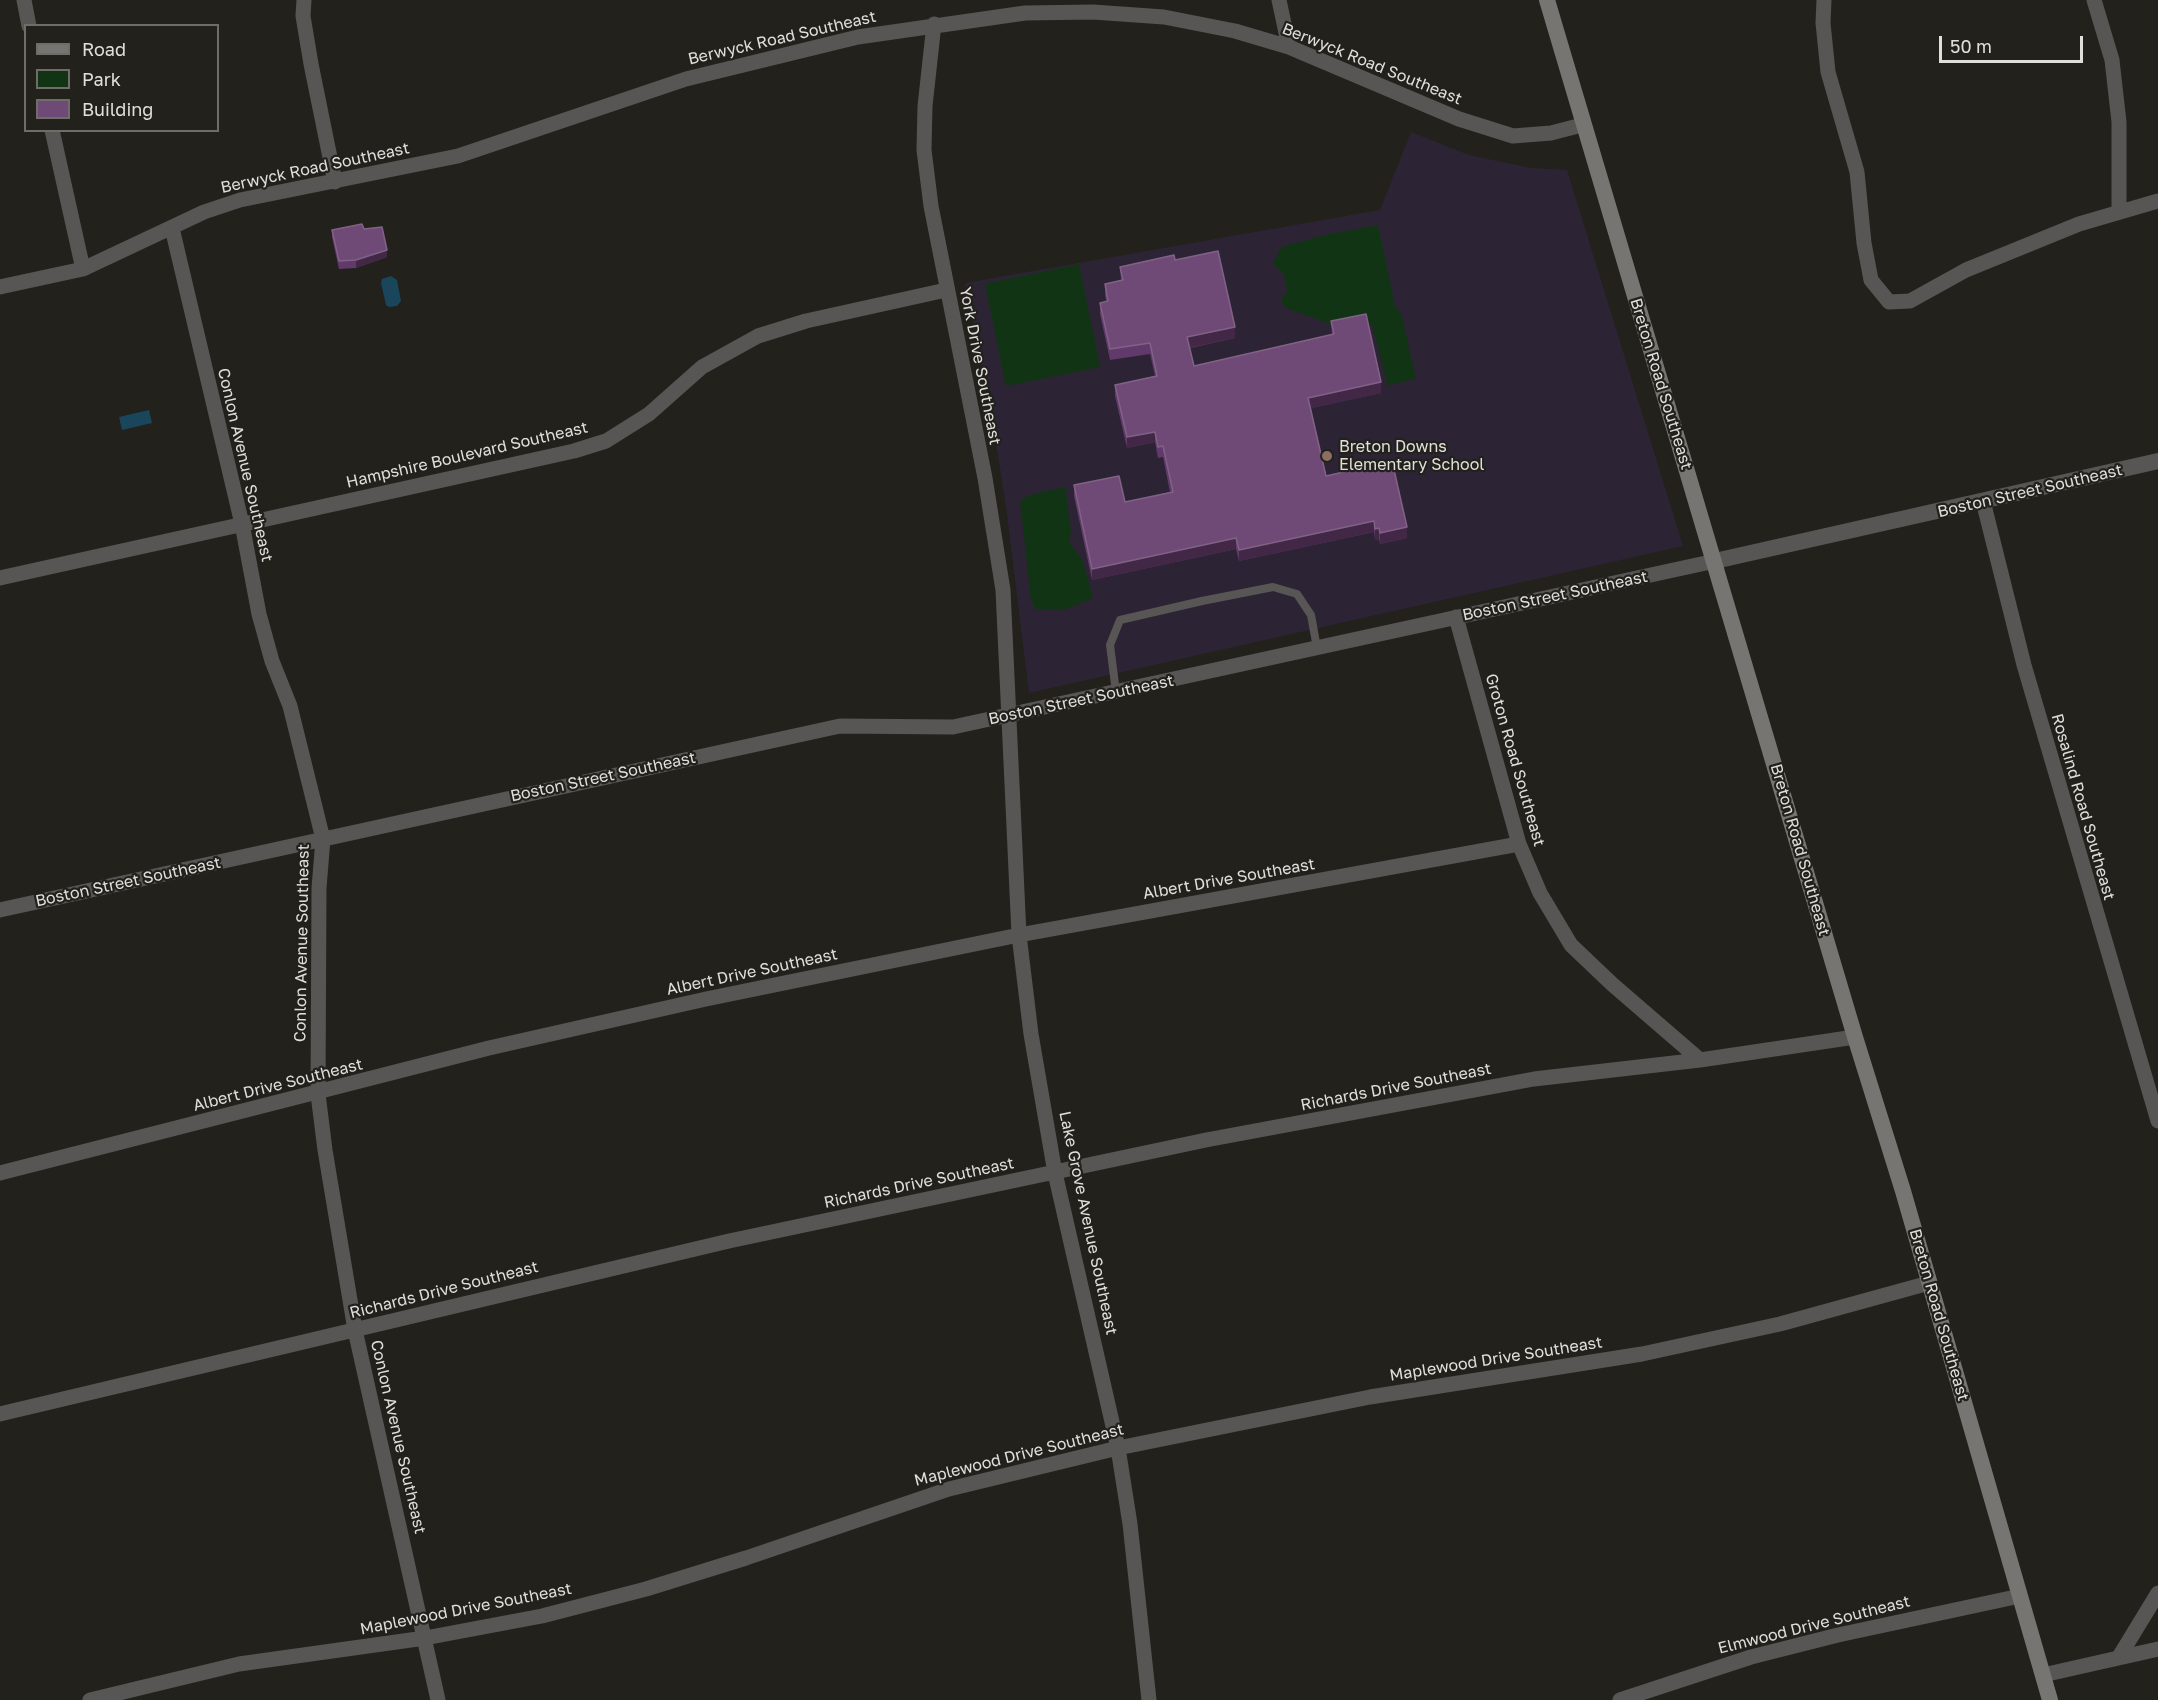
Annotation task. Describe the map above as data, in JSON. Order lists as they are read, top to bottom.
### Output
{
  "streets": {
    "main road": ["Breton Road Southeast"],
    "street": [
      "Berwyck Road Southeast",
      "York Drive Southeast",
      "Hampshire Boulevard Southeast",
      "Conlon Avenue Southeast",
      "Boston Street Southeast",
      "Groton Road Southeast",
      "Rosalind Road Southeast",
      "Albert Drive Southeast",
      "Richards Drive Southeast",
      "Lake Grove Avenue Southeast",
      "Maplewood Drive Southeast",
      "Elmwood Drive Southeast"
    ]
  },
  "crossings": [
    ["Berwyck Road Southeast", "York Drive Southeast"],
    ["Berwyck Road Southeast", "Breton Road Southeast"],
    ["Berwyck Road Southeast", "Conlon Avenue Southeast"],
    ["York Drive Southeast", "Hampshire Boulevard Southeast"],
    ["York Drive Southeast", "Boston Street Southeast"],
    ["York Drive Southeast", "Lake Grove Avenue Southeast"],
    ["Breton Road Southeast", "Boston Street Southeast"],
    ["Breton Road Southeast", "Richards Drive Southeast"],
    ["Breton Road Southeast", "Maplewood Drive Southeast"],
    ["Breton Road Southeast", "Elmwood Drive Southeast"],
    ["Hampshire Boulevard Southeast", "Conlon Avenue Southeast"],
    ["Conlon Avenue Southeast", "Boston Street Southeast"],
    ["Conlon Avenue Southeast", "Albert Drive Southeast"],
    ["Conlon Avenue Southeast", "Richards Drive Southeast"],
    ["Conlon Avenue Southeast", "Maplewood Drive Southeast"],
    ["Boston Street Southeast", "Groton Road Southeast"],
    ["Boston Street Southeast", "Rosalind Road Southeast"],
    ["Boston Street Southeast", "Lake Grove Avenue Southeast"],
    ["Groton Road Southeast", "Albert Drive Southeast"],
    ["Groton Road Southeast", "Richards Drive Southeast"],
    ["Albert Drive Southeast", "Lake Grove Avenue Southeast"],
    ["Richards Drive Southeast", "Lake Grove Avenue Southeast"],
    ["Lake Grove Avenue Southeast", "Maplewood Drive Southeast"]
  ],
  "places": ["Breton Downs Elementary School"],
  "legend": ["Road", "Park", "Building"],
  "scale_bar": "50 m"
}
